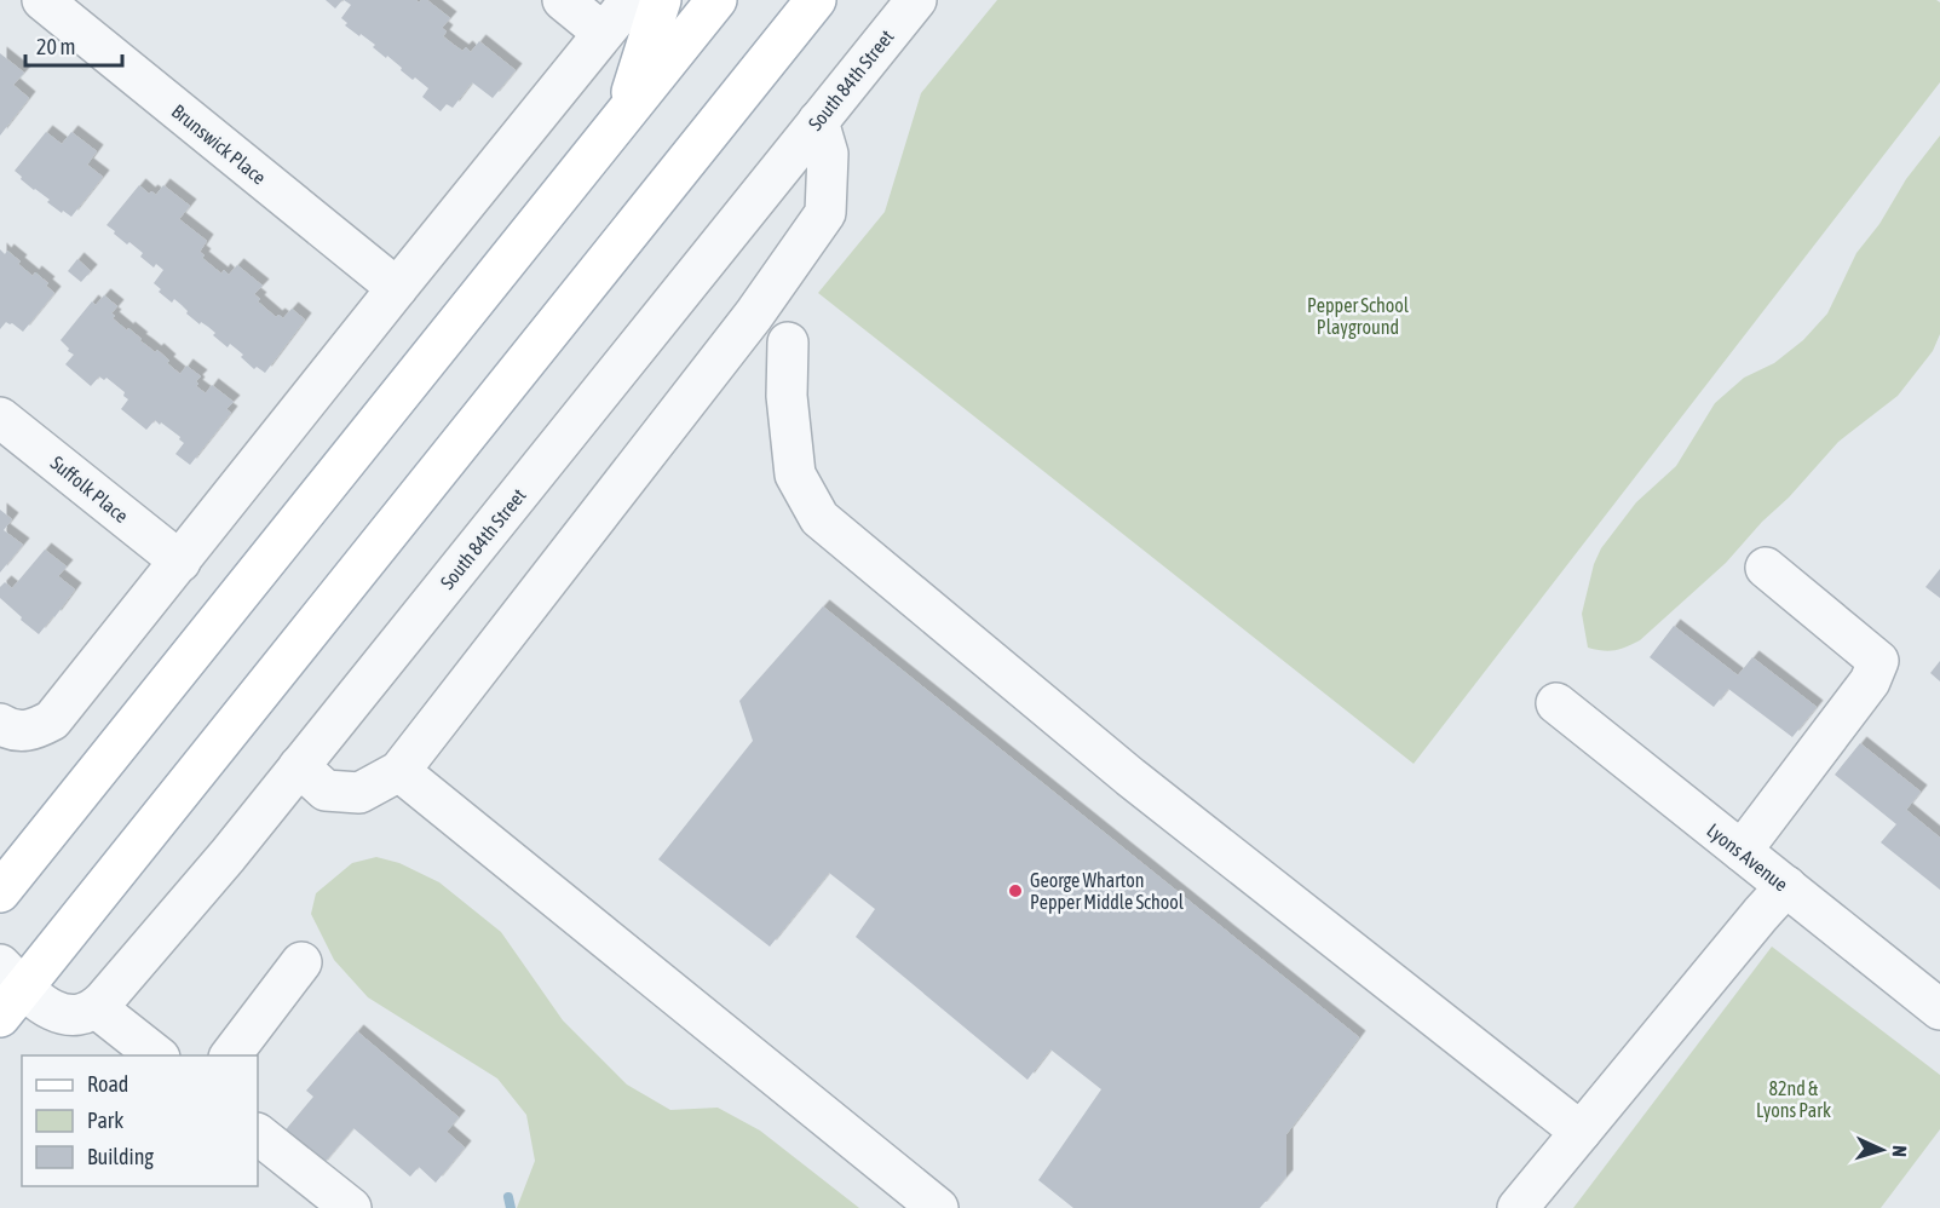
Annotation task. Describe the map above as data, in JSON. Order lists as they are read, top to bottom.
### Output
{
  "streets": {
    "street": [
      "South 84th Street",
      "Brunswick Place",
      "Suffolk Place",
      "Lyons Avenue"
    ]
  },
  "parks": ["Pepper School Playground", "82nd & Lyons Park"],
  "places": ["George Wharton Pepper Middle School"],
  "legend": ["Road", "Park", "Building"],
  "scale_bar": "20 m",
  "north": "right"
}
